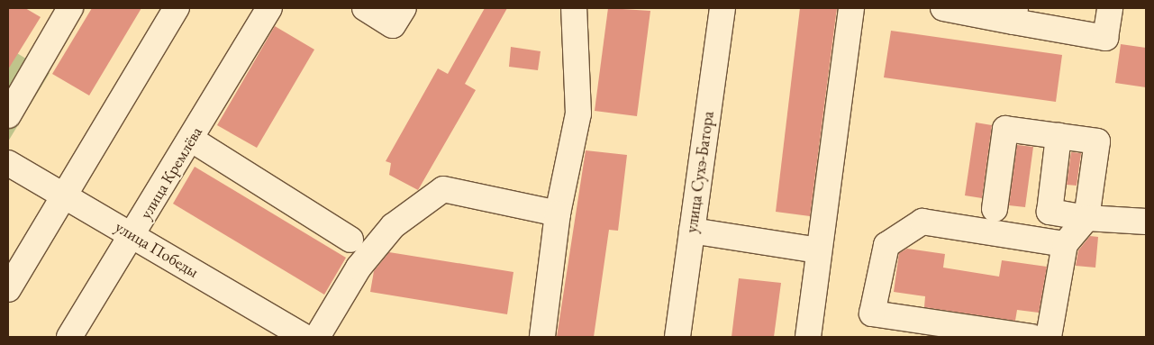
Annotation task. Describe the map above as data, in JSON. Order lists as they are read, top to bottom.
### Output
{
  "streets": {
    "street": ["улица Сухэ-Батора", "улица Кремлёва", "улица Победы"]
  },
  "crossings": [
    ["улица Кремлёва", "улица Победы"]
  ]
}
